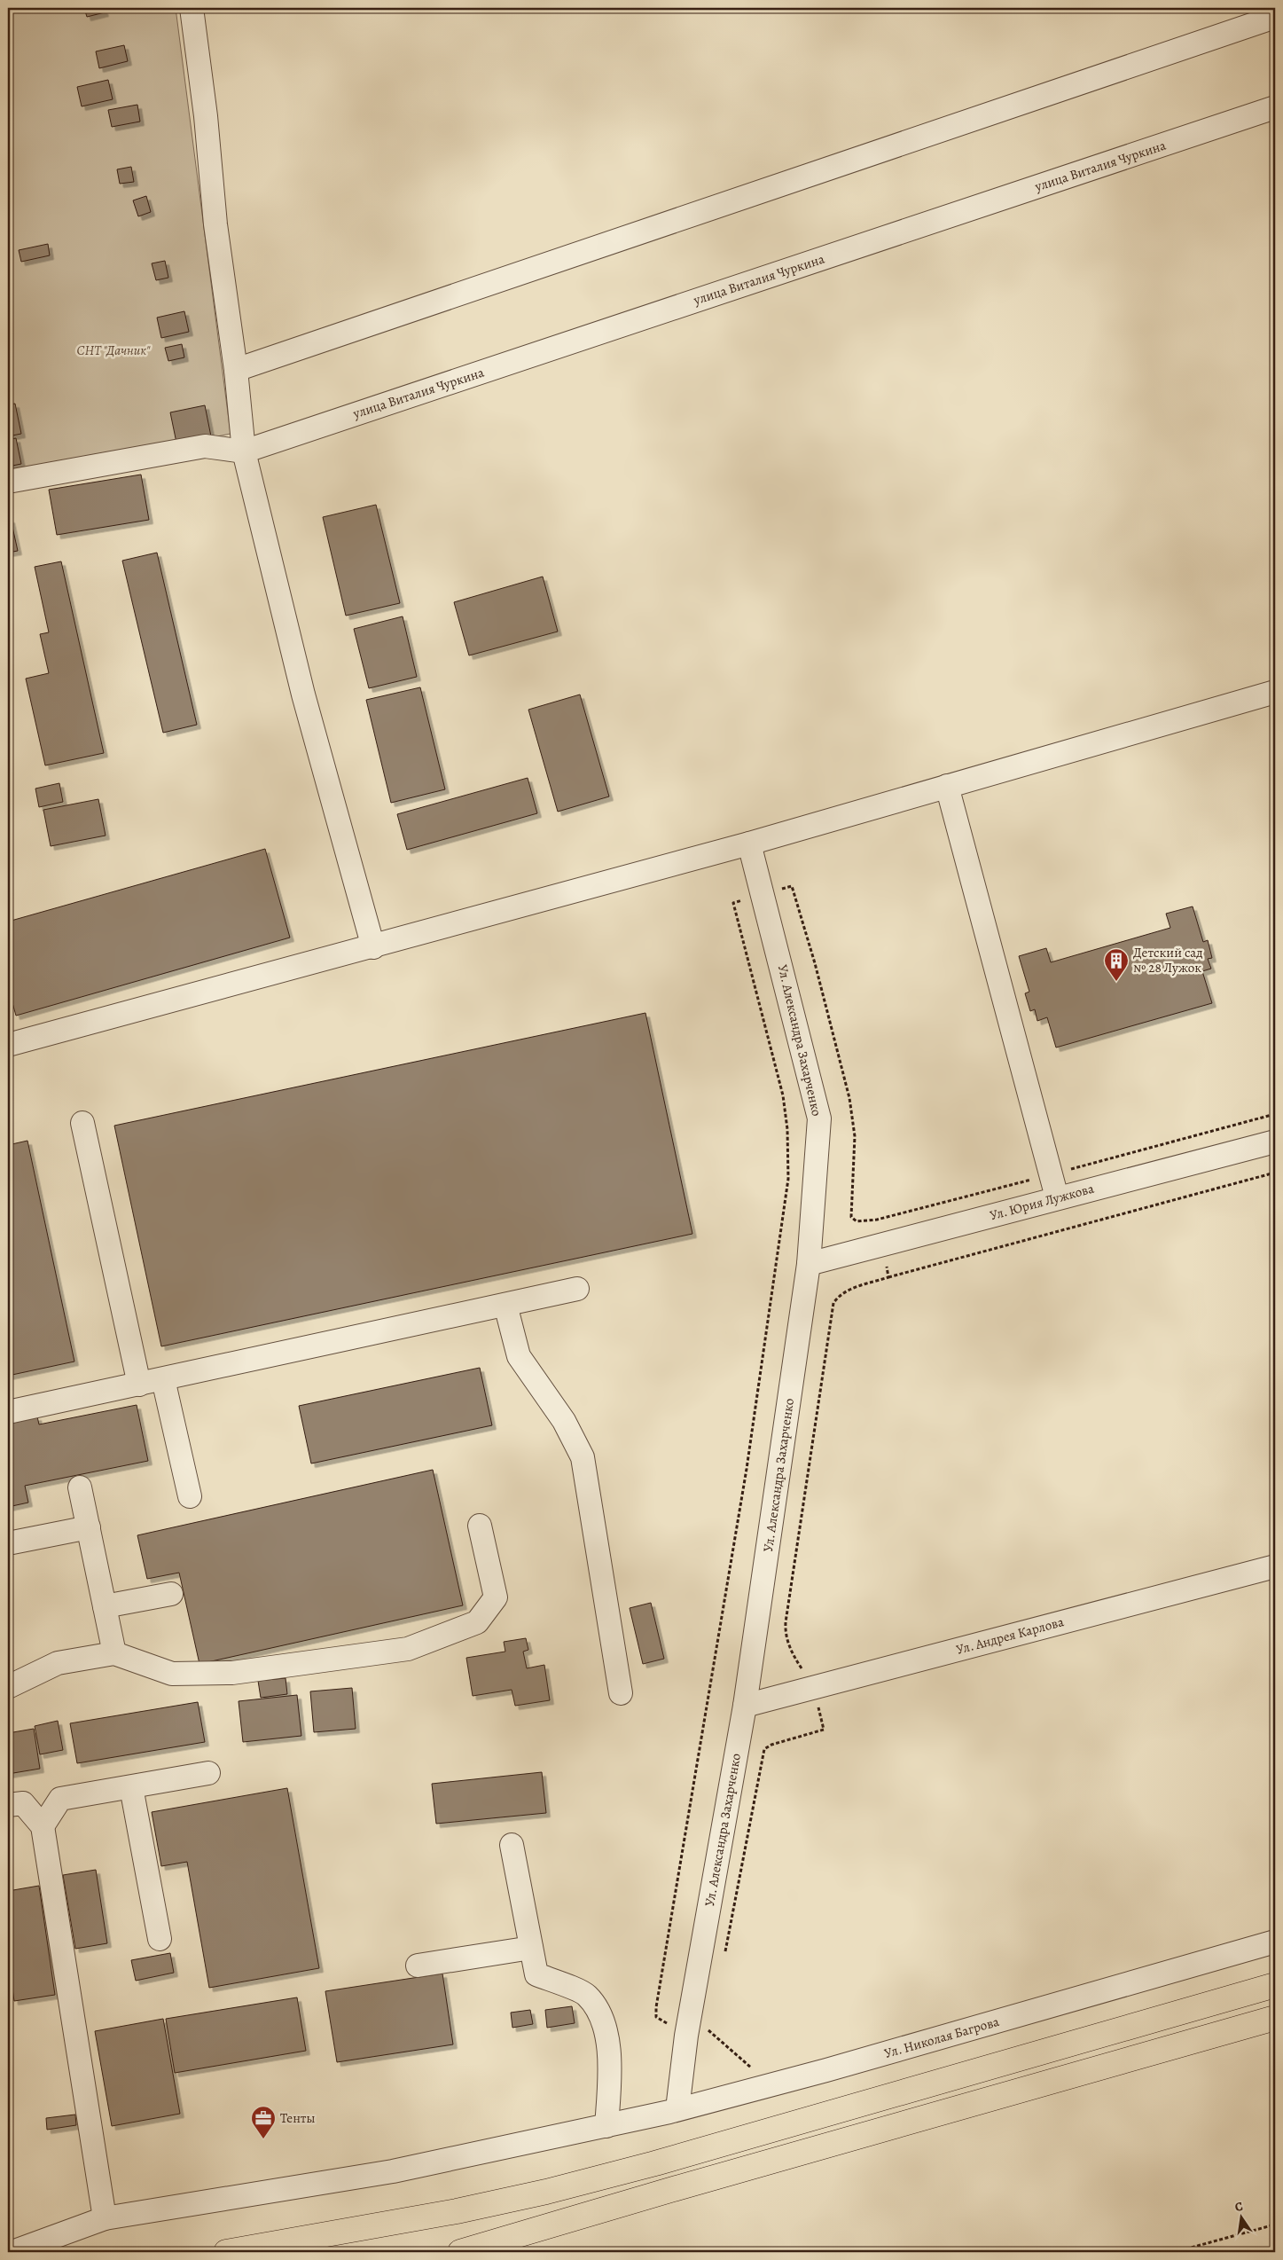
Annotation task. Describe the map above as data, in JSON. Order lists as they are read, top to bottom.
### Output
{
  "streets": {
    "street": [
      "улица Виталия Чуркина",
      "Ул. Александра Захарченко",
      "Ул. Юрия Лужкова",
      "Ул. Андрея Карлова",
      "Ул. Николая Багрова"
    ]
  },
  "crossings": [
    ["Ул. Александра Захарченко", "Ул. Юрия Лужкова"],
    ["Ул. Александра Захарченко", "Ул. Андрея Карлова"],
    ["Ул. Александра Захарченко", "Ул. Николая Багрова"]
  ],
  "parks": ["СНТ \"Дачник\""],
  "places": {
    "building": ["Детский сад № 28 Лужок"],
    "office": ["Тенты"]
  },
  "north": "top"
}
